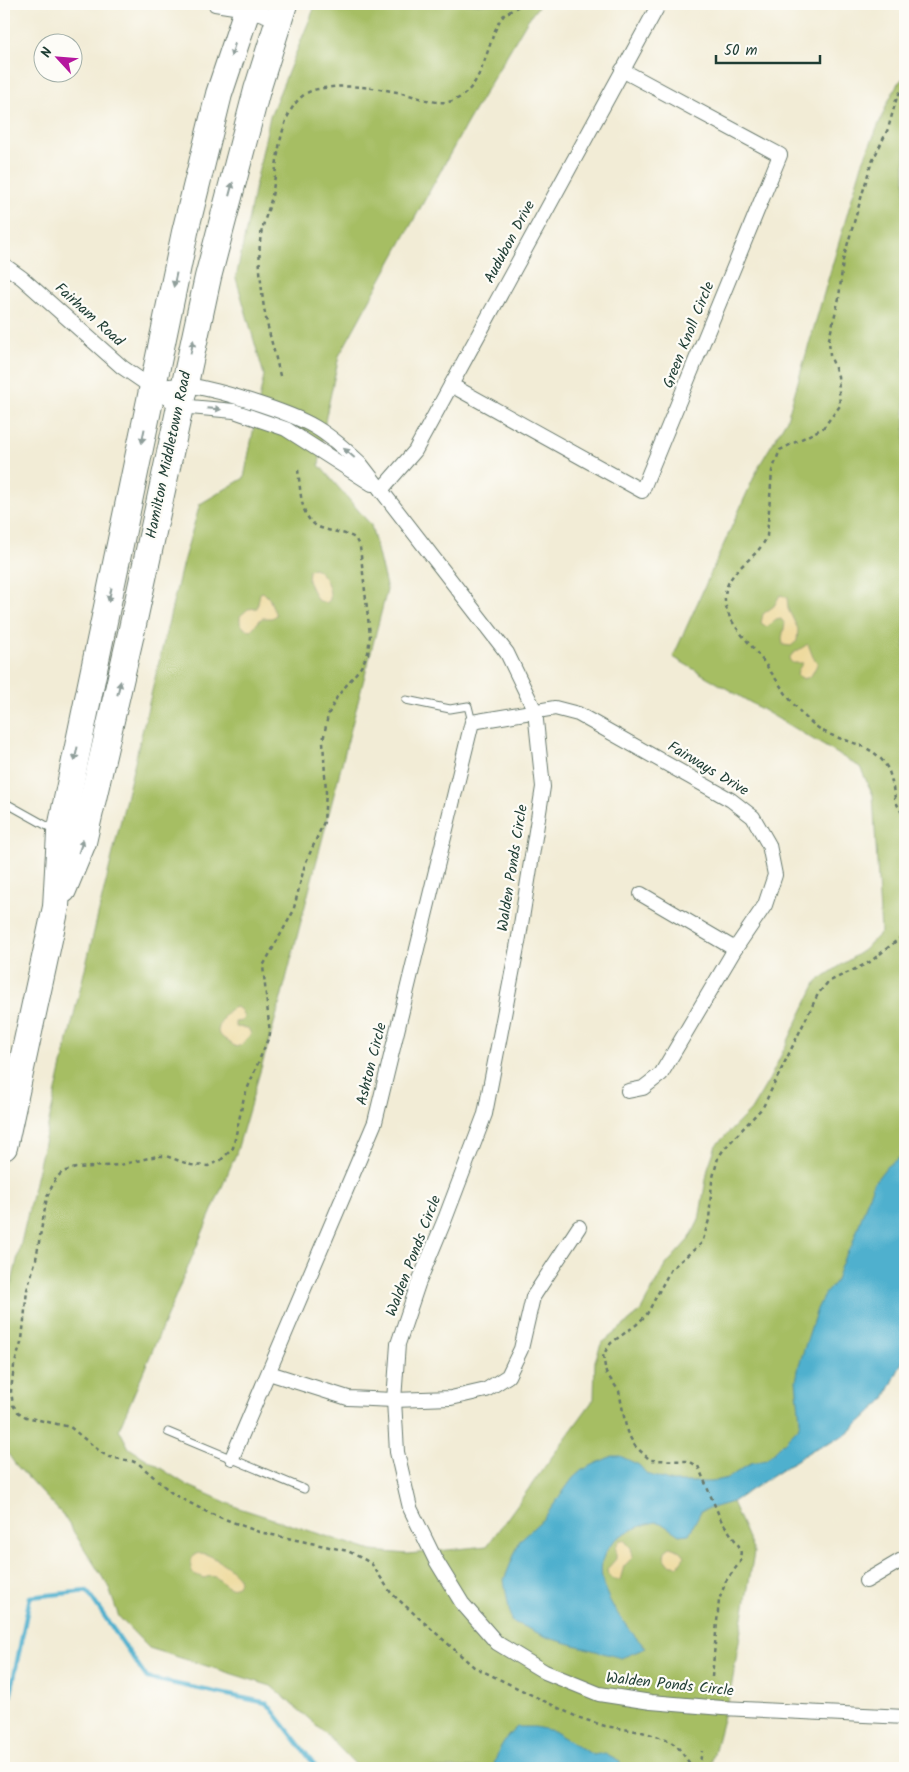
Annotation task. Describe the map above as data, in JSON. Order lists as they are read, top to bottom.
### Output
{
  "streets": {
    "highway": ["Hamilton Middletown Road"],
    "street": [
      "Audubon Drive",
      "Fairham Road",
      "Green Knoll Circle",
      "Fairways Drive",
      "Walden Ponds Circle",
      "Ashton Circle"
    ]
  },
  "crossings": [
    ["Audubon Drive", "Green Knoll Circle"],
    ["Audubon Drive", "Walden Ponds Circle"],
    ["Fairham Road", "Hamilton Middletown Road"],
    ["Fairham Road", "Walden Ponds Circle"],
    ["Hamilton Middletown Road", "Walden Ponds Circle"],
    ["Fairways Drive", "Walden Ponds Circle"]
  ],
  "scale_bar": "50 m",
  "north": "top left"
}
